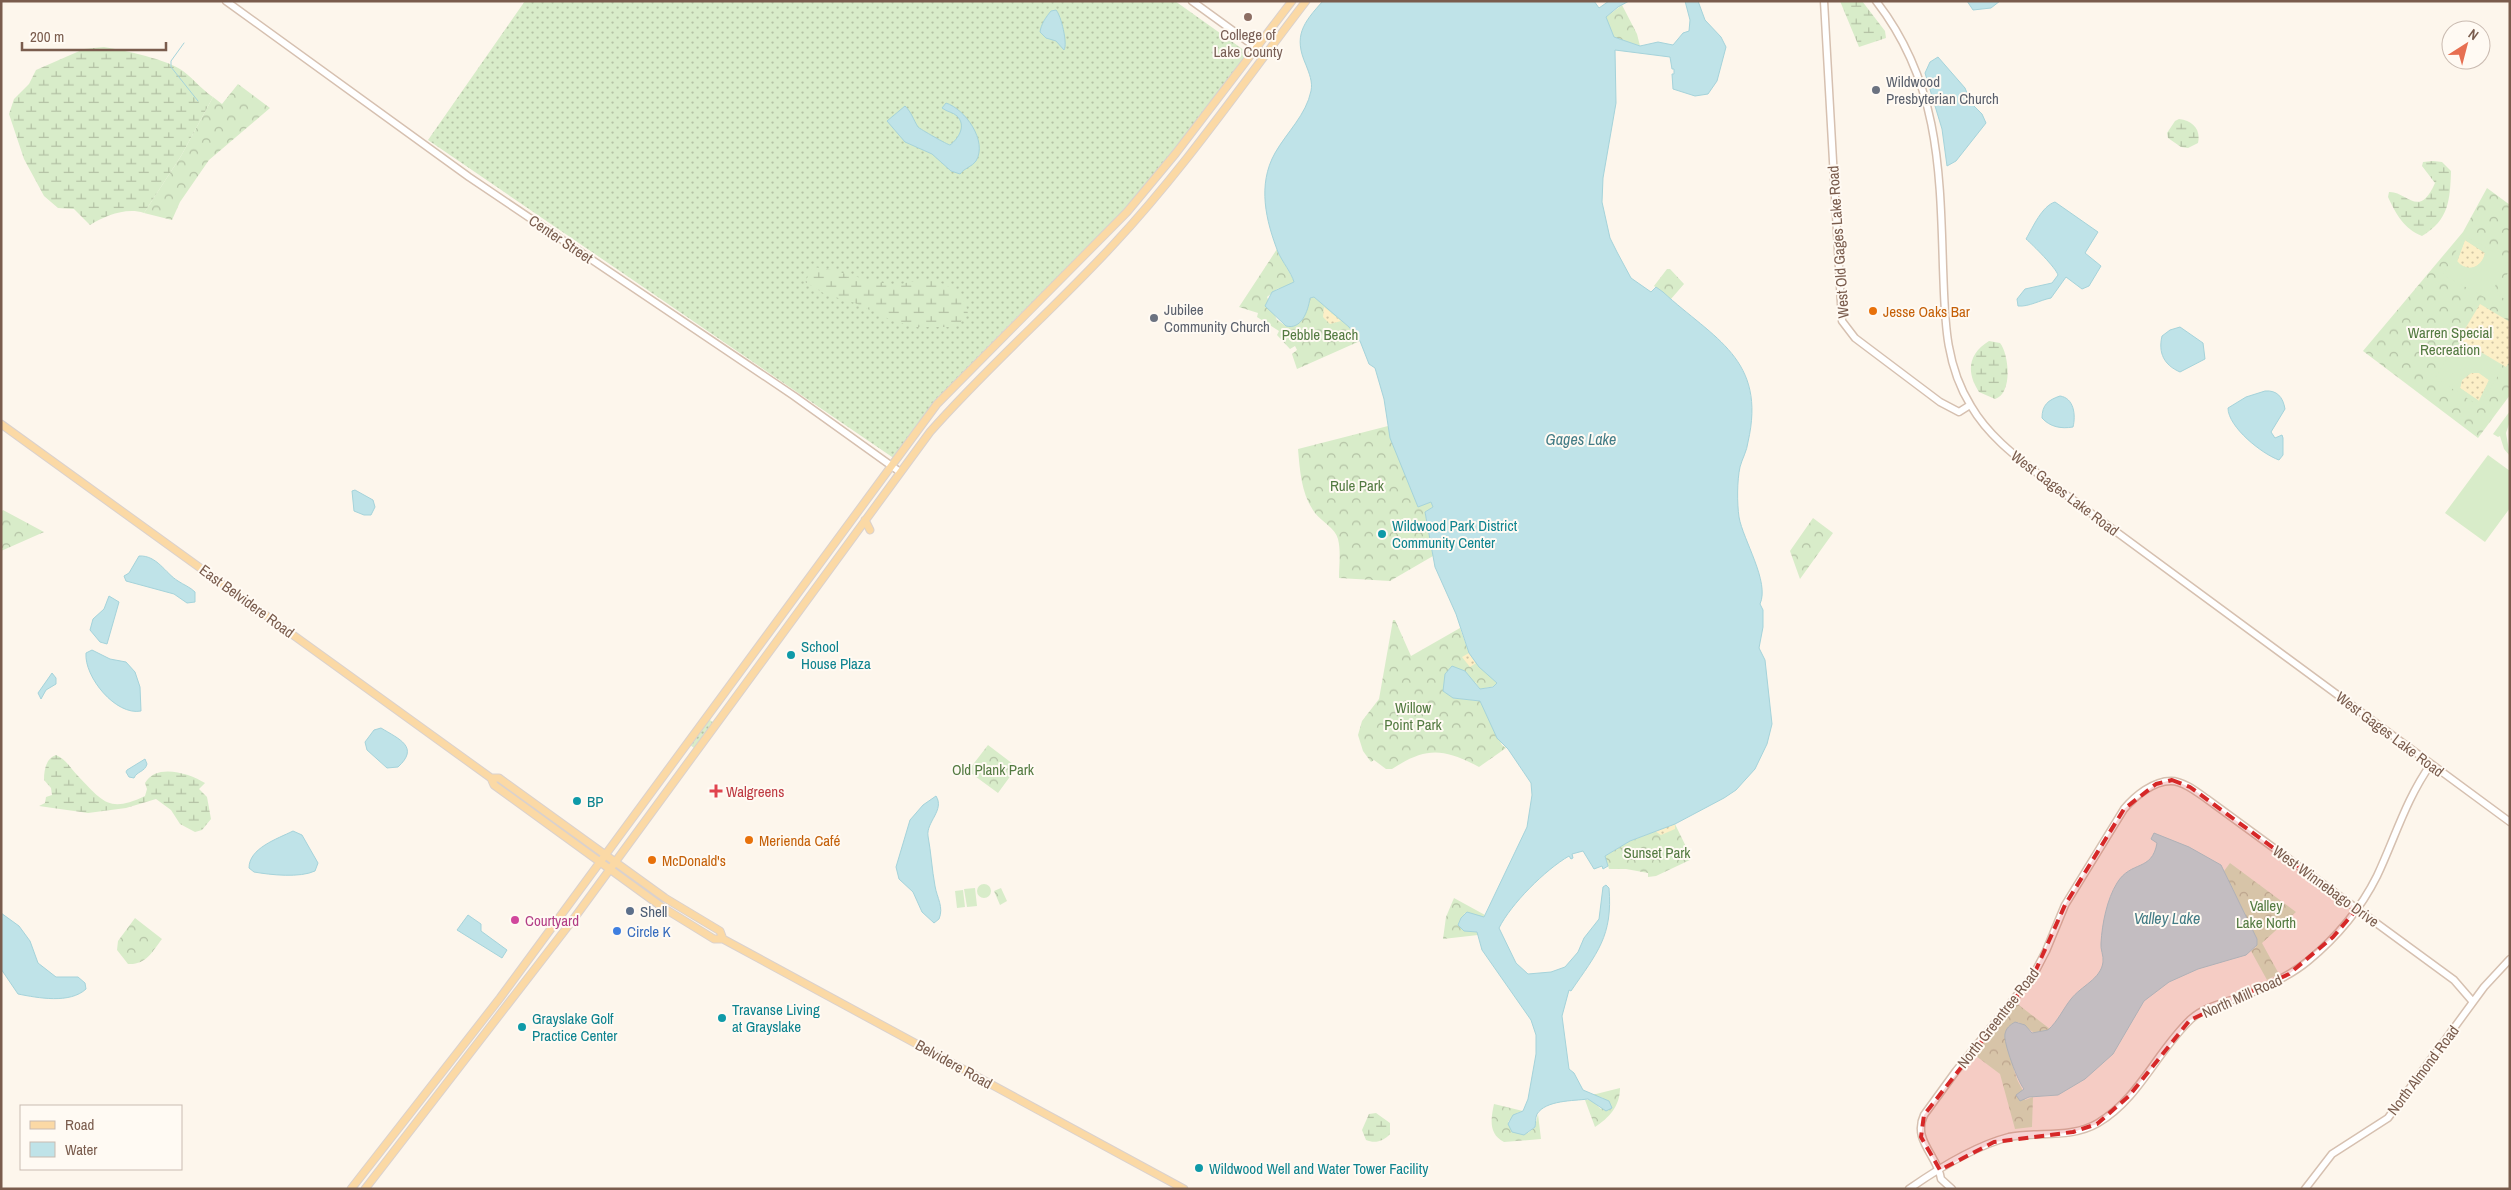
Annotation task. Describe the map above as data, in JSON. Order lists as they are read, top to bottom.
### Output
{
  "streets": {
    "main road": ["East Belvidere Road", "Belvidere Road"],
    "street": [
      "Center Street",
      "West Old Gages Lake Road",
      "West Gages Lake Road",
      "West Winnebago Drive",
      "North Mill Road",
      "North Greentree Road",
      "North Almond Road"
    ]
  },
  "crossings": [
    ["West Old Gages Lake Road", "West Gages Lake Road"],
    ["West Gages Lake Road", "North Mill Road"],
    ["East Belvidere Road", "Belvidere Road"],
    ["West Winnebago Drive", "North Mill Road"],
    ["West Winnebago Drive", "North Greentree Road"],
    ["West Winnebago Drive", "North Almond Road"],
    ["North Mill Road", "North Greentree Road"]
  ],
  "water": ["Gages Lake", "Valley Lake"],
  "parks": [
    "Warren Special Recreation",
    "Pebble Beach",
    "Rule Park",
    "Willow Point Park",
    "Old Plank Park",
    "Sunset Park",
    "Valley Lake North"
  ],
  "places": {
    "other": [
      "College of Lake County",
      "Wildwood Presbyterian Church",
      "Jesse Oaks Bar",
      "Jubilee Community Church",
      "Wildwood Park District Community Center",
      "School House Plaza",
      "BP",
      "Merienda Café",
      "McDonald's",
      "Shell",
      "Courtyard",
      "Circle K",
      "Travanse Living at Grayslake",
      "Grayslake Golf Practice Center",
      "Wildwood Well and Water Tower Facility"
    ],
    "health": ["Walgreens"]
  },
  "legend": ["Road", "Water"],
  "scale_bar": "200 m",
  "north": "top right"
}
